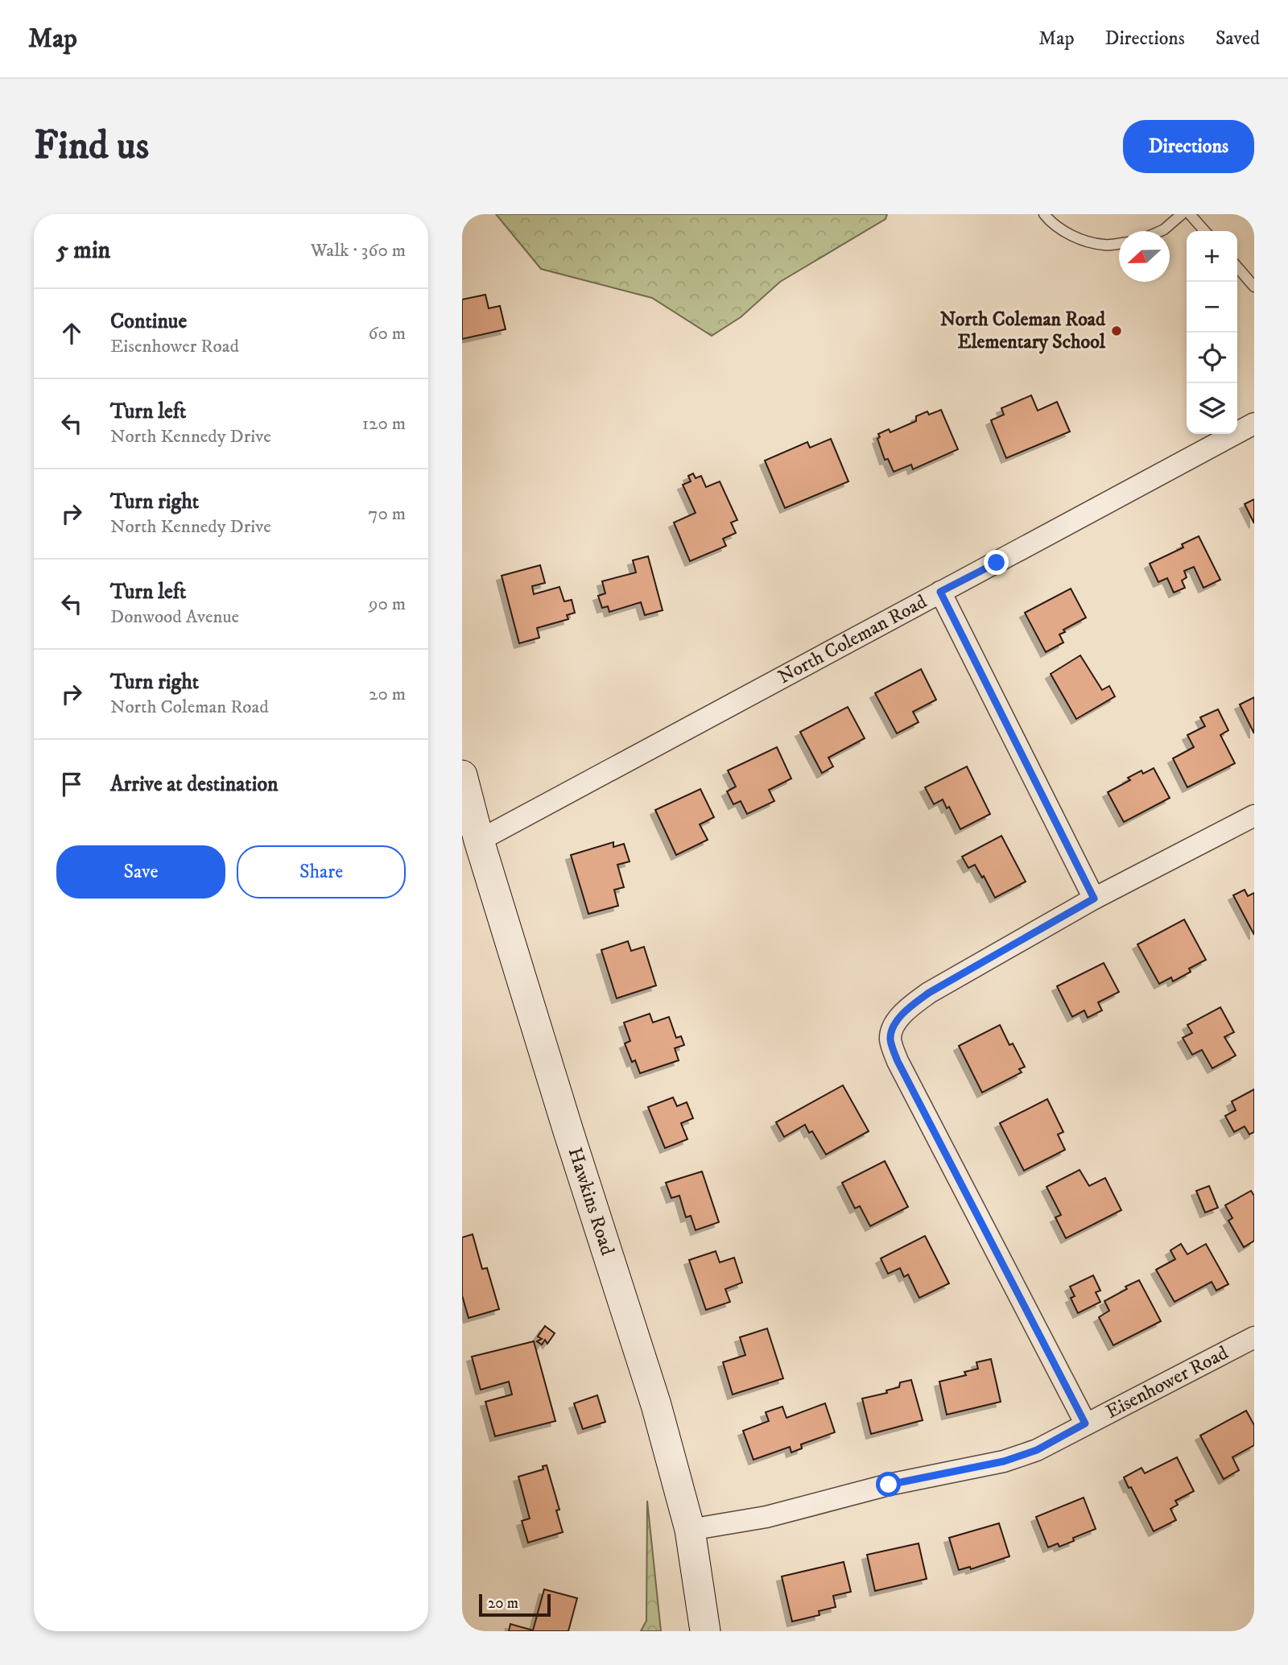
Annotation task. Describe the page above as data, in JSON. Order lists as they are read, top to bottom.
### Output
{
  "streets": {
    "street": ["North Coleman Road", "Hawkins Road", "Eisenhower Road"]
  },
  "crossings": [
    ["North Coleman Road", "Hawkins Road"],
    ["Hawkins Road", "Eisenhower Road"]
  ],
  "places": ["North Coleman Road Elementary School"],
  "scale_bar": "20 m",
  "north": "left",
  "page": {
    "header": "Map",
    "nav": ["Map", "Directions", "Saved"],
    "buttons": [
      "Directions",
      ["Save", "Share"]
    ],
    "title": "Find us",
    "heading": ["5 min", "Walk · 360 m"],
    "map_buttons": ["+", "−"],
    "list": [
      ["Continue", "Eisenhower Road", "60 m"],
      ["Turn left", "North Kennedy Drive", "120 m"],
      ["Turn right", "North Kennedy Drive", "70 m"],
      ["Turn left", "Donwood Avenue", "90 m"],
      ["Turn right", "North Coleman Road", "20 m"],
      "Arrive at destination"
    ],
    "scale": "20 m"
  }
}
